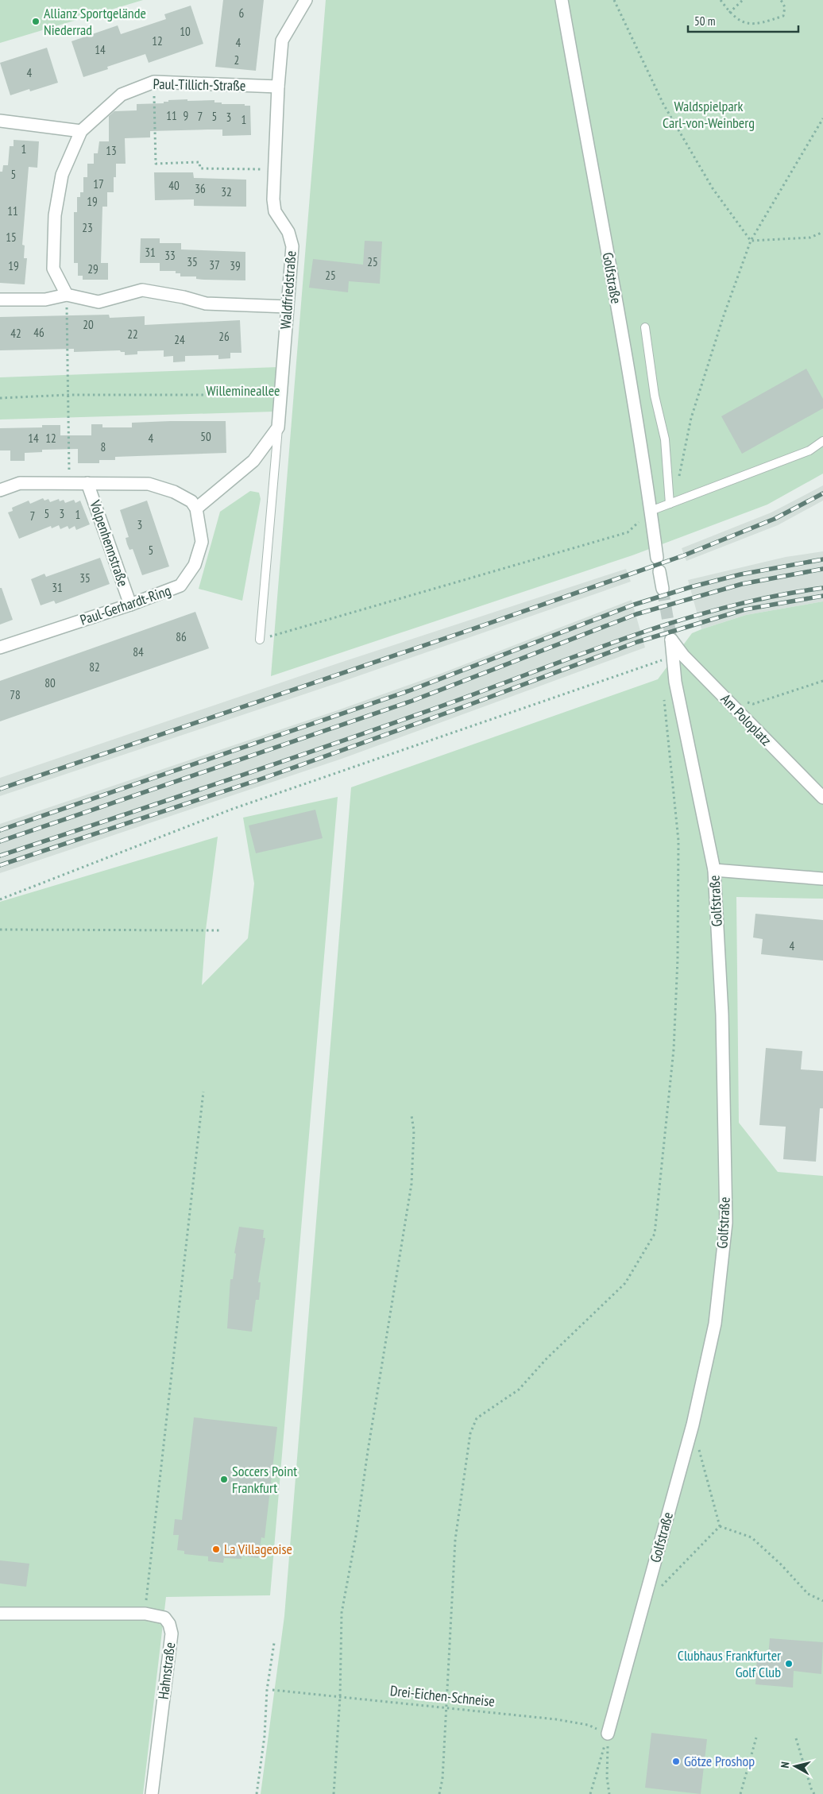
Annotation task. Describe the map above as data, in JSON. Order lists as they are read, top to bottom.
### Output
{
  "streets": {
    "street": [
      "Paul-Tillich-Straße",
      "Golfstraße",
      "Waldfriedstraße",
      "Volpenhennstraße",
      "Paul-Gerhardt-Ring",
      "Am Poloplatz",
      "Hahnstraße"
    ],
    "path": ["Drei-Eichen-Schneise"]
  },
  "crossings": [
    ["Paul-Tillich-Straße", "Waldfriedstraße"],
    ["Golfstraße", "Am Poloplatz"],
    ["Golfstraße", "Drei-Eichen-Schneise"],
    ["Volpenhennstraße", "Paul-Gerhardt-Ring"]
  ],
  "parks": ["Waldspielpark Carl-von-Weinberg", "Willemineallee"],
  "places": [
    "Allianz Sportgelände Niederrad",
    "Soccers Point Frankfurt",
    "La Villageoise",
    "Clubhaus Frankfurter Golf Club",
    "Götze Proshop"
  ],
  "house_numbers": [
    "6",
    "10",
    "12",
    "4",
    "14",
    "2",
    "4",
    "11",
    "9",
    "7",
    "5",
    "3",
    "1",
    "1",
    "13",
    "5",
    "17",
    "40",
    "36",
    "32",
    "19",
    "11",
    "23",
    "15",
    "31",
    "33",
    "35",
    "25",
    "37",
    "19",
    "39",
    "29",
    "25",
    "20",
    "46",
    "42",
    "22",
    "26",
    "24",
    "50",
    "14",
    "12",
    "4",
    "8",
    "5",
    "3",
    "1",
    "7",
    "3",
    "5",
    "35",
    "31",
    "86",
    "84",
    "82",
    "80",
    "78",
    "4"
  ],
  "scale_bar": "50 m",
  "north": "left"
}
